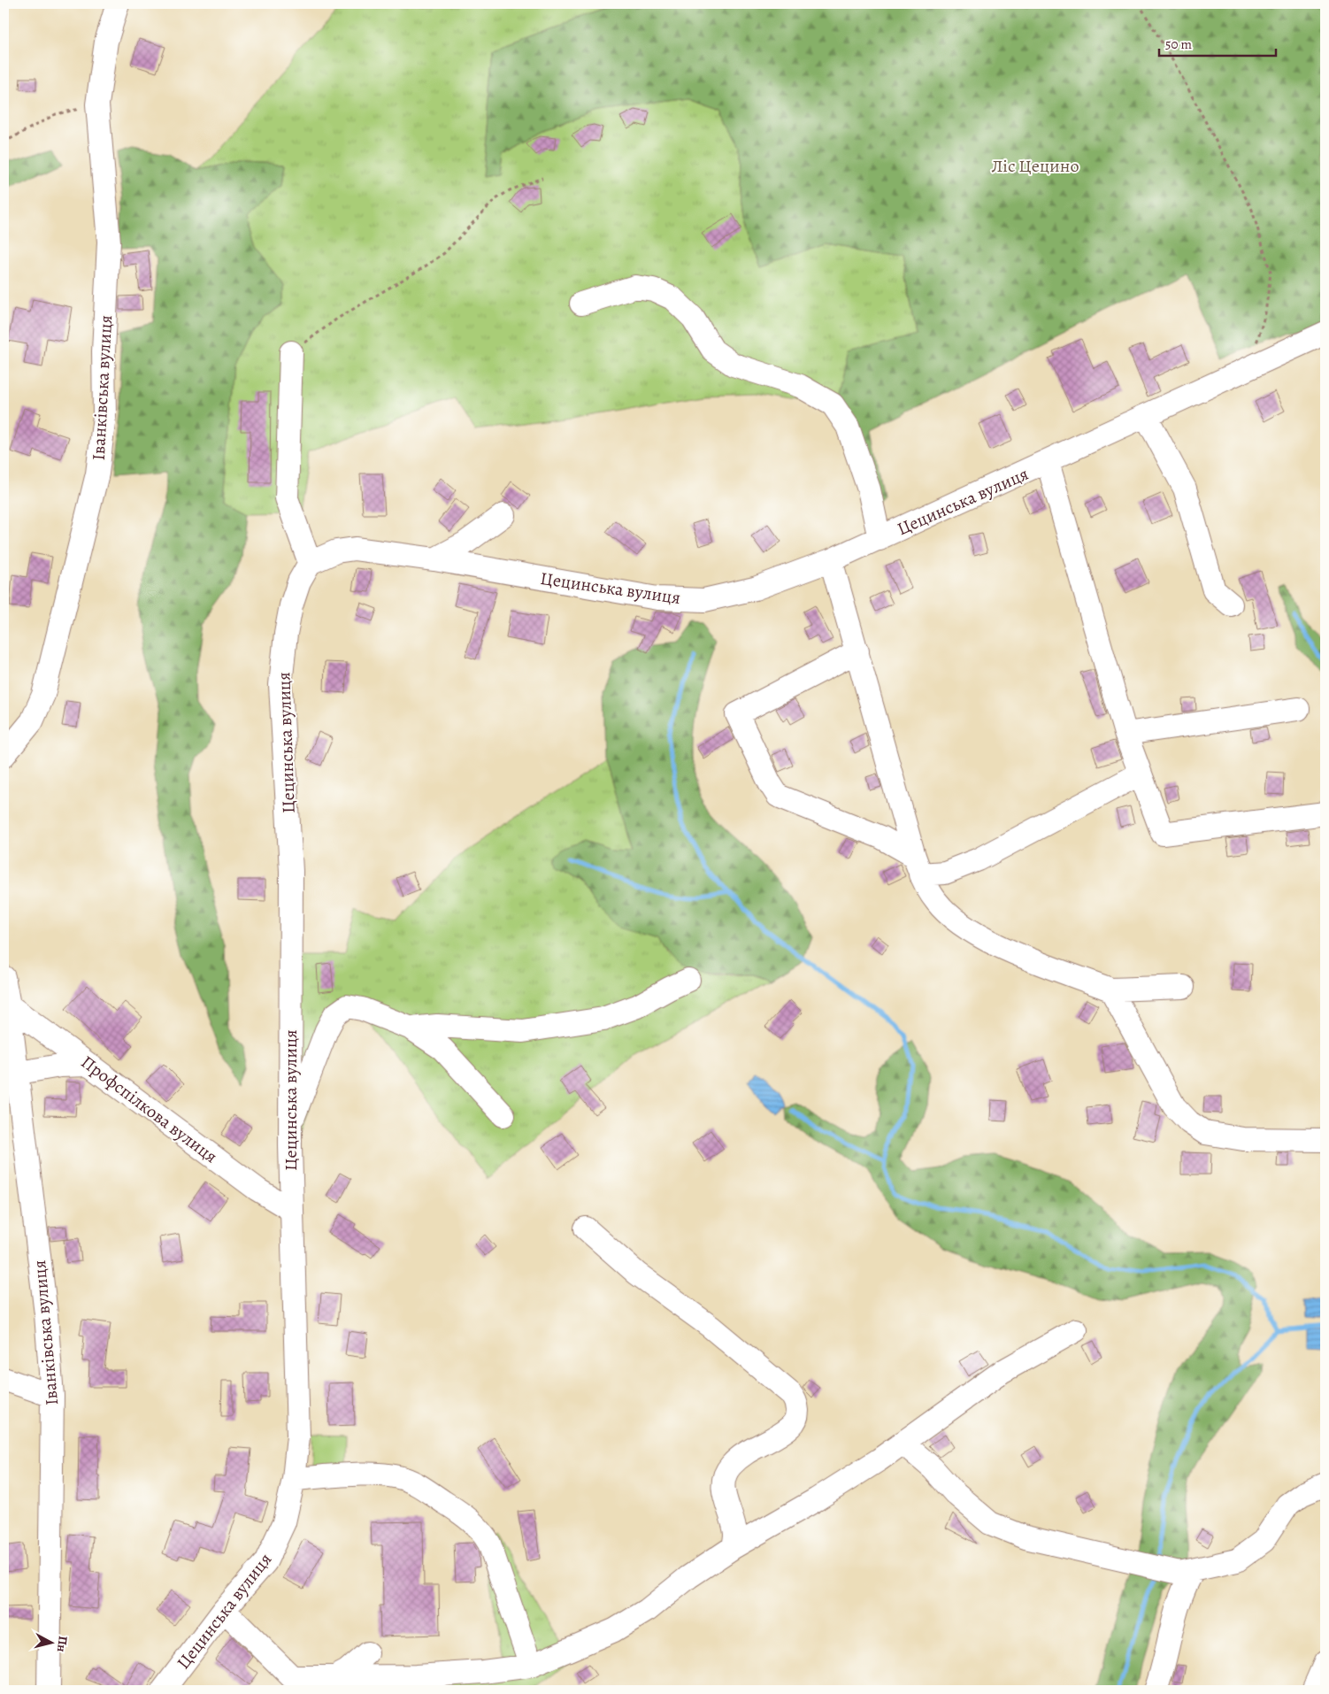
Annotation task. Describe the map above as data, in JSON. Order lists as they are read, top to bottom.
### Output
{
  "streets": {
    "street": ["Іванківська вулиця", "Цецинська вулиця", "Профспілкова вулиця"]
  },
  "crossings": [
    ["Іванківська вулиця", "Профспілкова вулиця"],
    ["Цецинська вулиця", "Профспілкова вулиця"]
  ],
  "parks": ["Ліс Цецино"],
  "scale_bar": "50 m",
  "north": "right"
}
